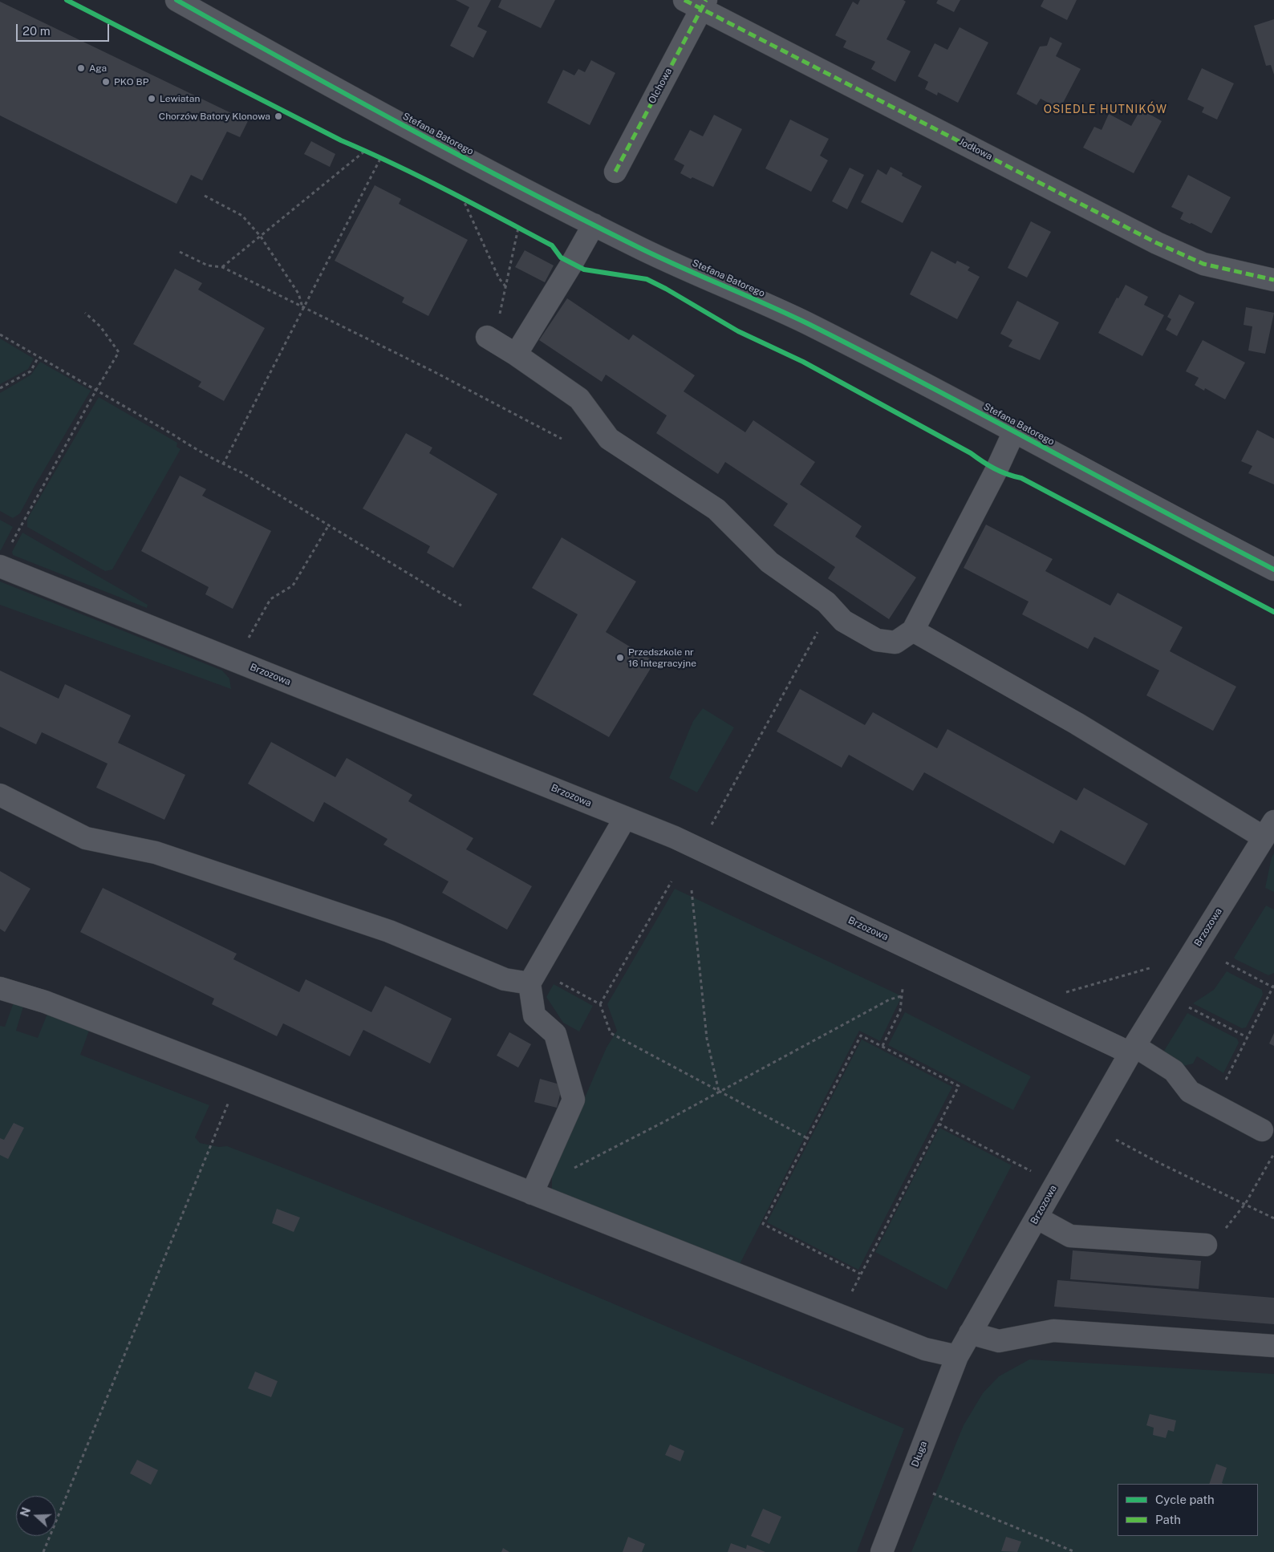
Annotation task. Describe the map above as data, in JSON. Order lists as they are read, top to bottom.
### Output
{
  "streets": {
    "street": [
      "Olchowa",
      "Stefana Batorego",
      "Jodłowa",
      "Brzozowa",
      "Długa"
    ]
  },
  "crossings": [
    ["Olchowa", "Jodłowa"],
    ["Brzozowa", "Długa"]
  ],
  "districts": ["OSIEDLE HUTNIKÓW"],
  "places": [
    "Aga",
    "PKO BP",
    "Lewiatan",
    "Chorzów Batory Klonowa",
    "Przedszkole nr 16 Integracyjne"
  ],
  "legend": ["Cycle path", "Path"],
  "scale_bar": "20 m",
  "north": "left"
}
